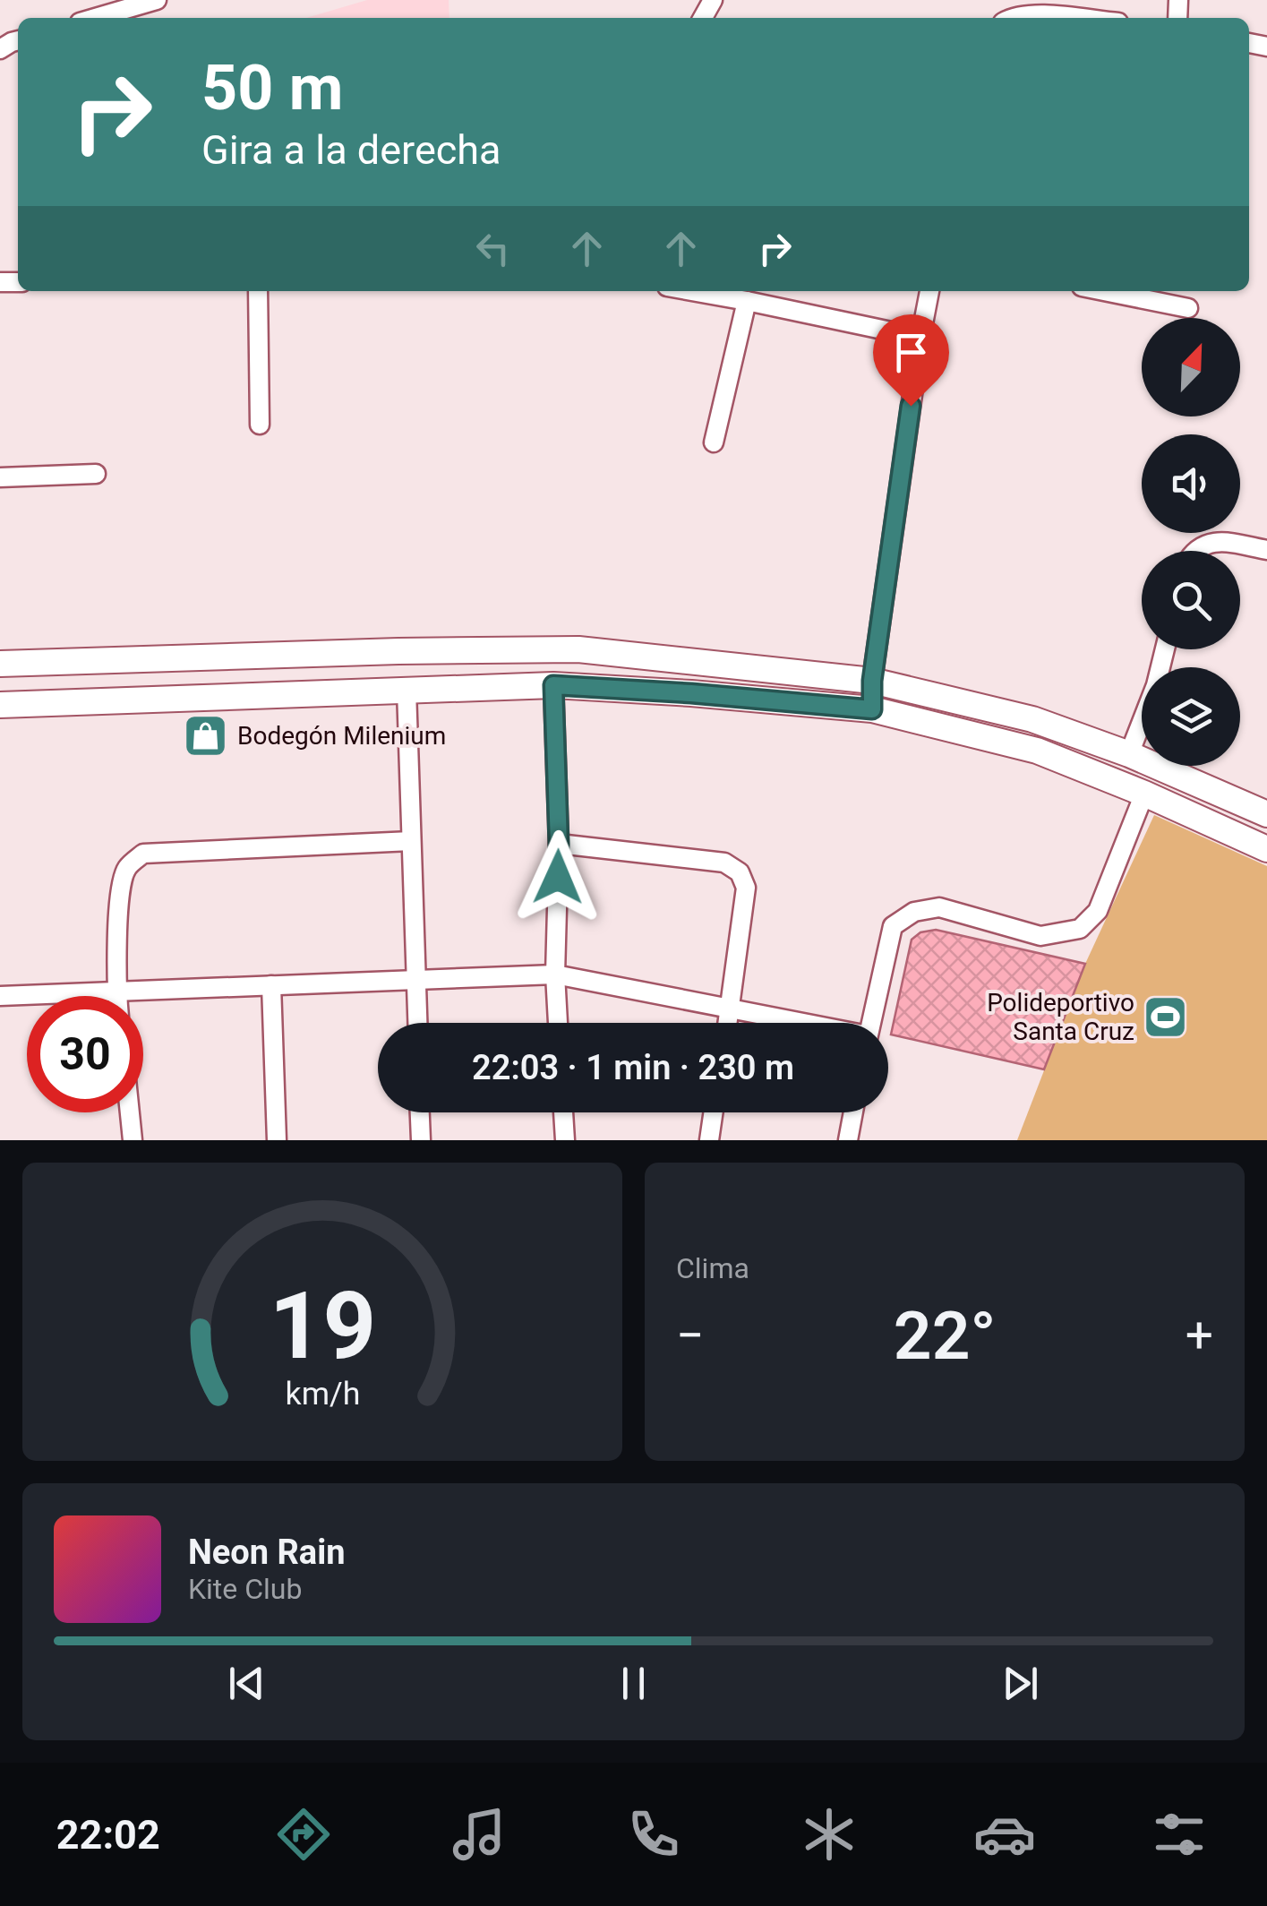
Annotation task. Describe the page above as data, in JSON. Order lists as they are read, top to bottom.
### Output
{
  "places": {
    "shop": ["Bodegón Milenium"],
    "sports": ["Polideportivo Santa Cruz"]
  },
  "north": "top right",
  "page": {
    "turn": ["50 m", "Gira a la derecha"],
    "limit": "30",
    "trip": "22:03 · 1 min · 230 m",
    "tile": "Clima",
    "heat": ["−", "22°", "+"],
    "song": ["Neon Rain", "Kite Club"],
    "tabs": "22:02",
    "gauge": ["19", "km/h"]
  }
}
